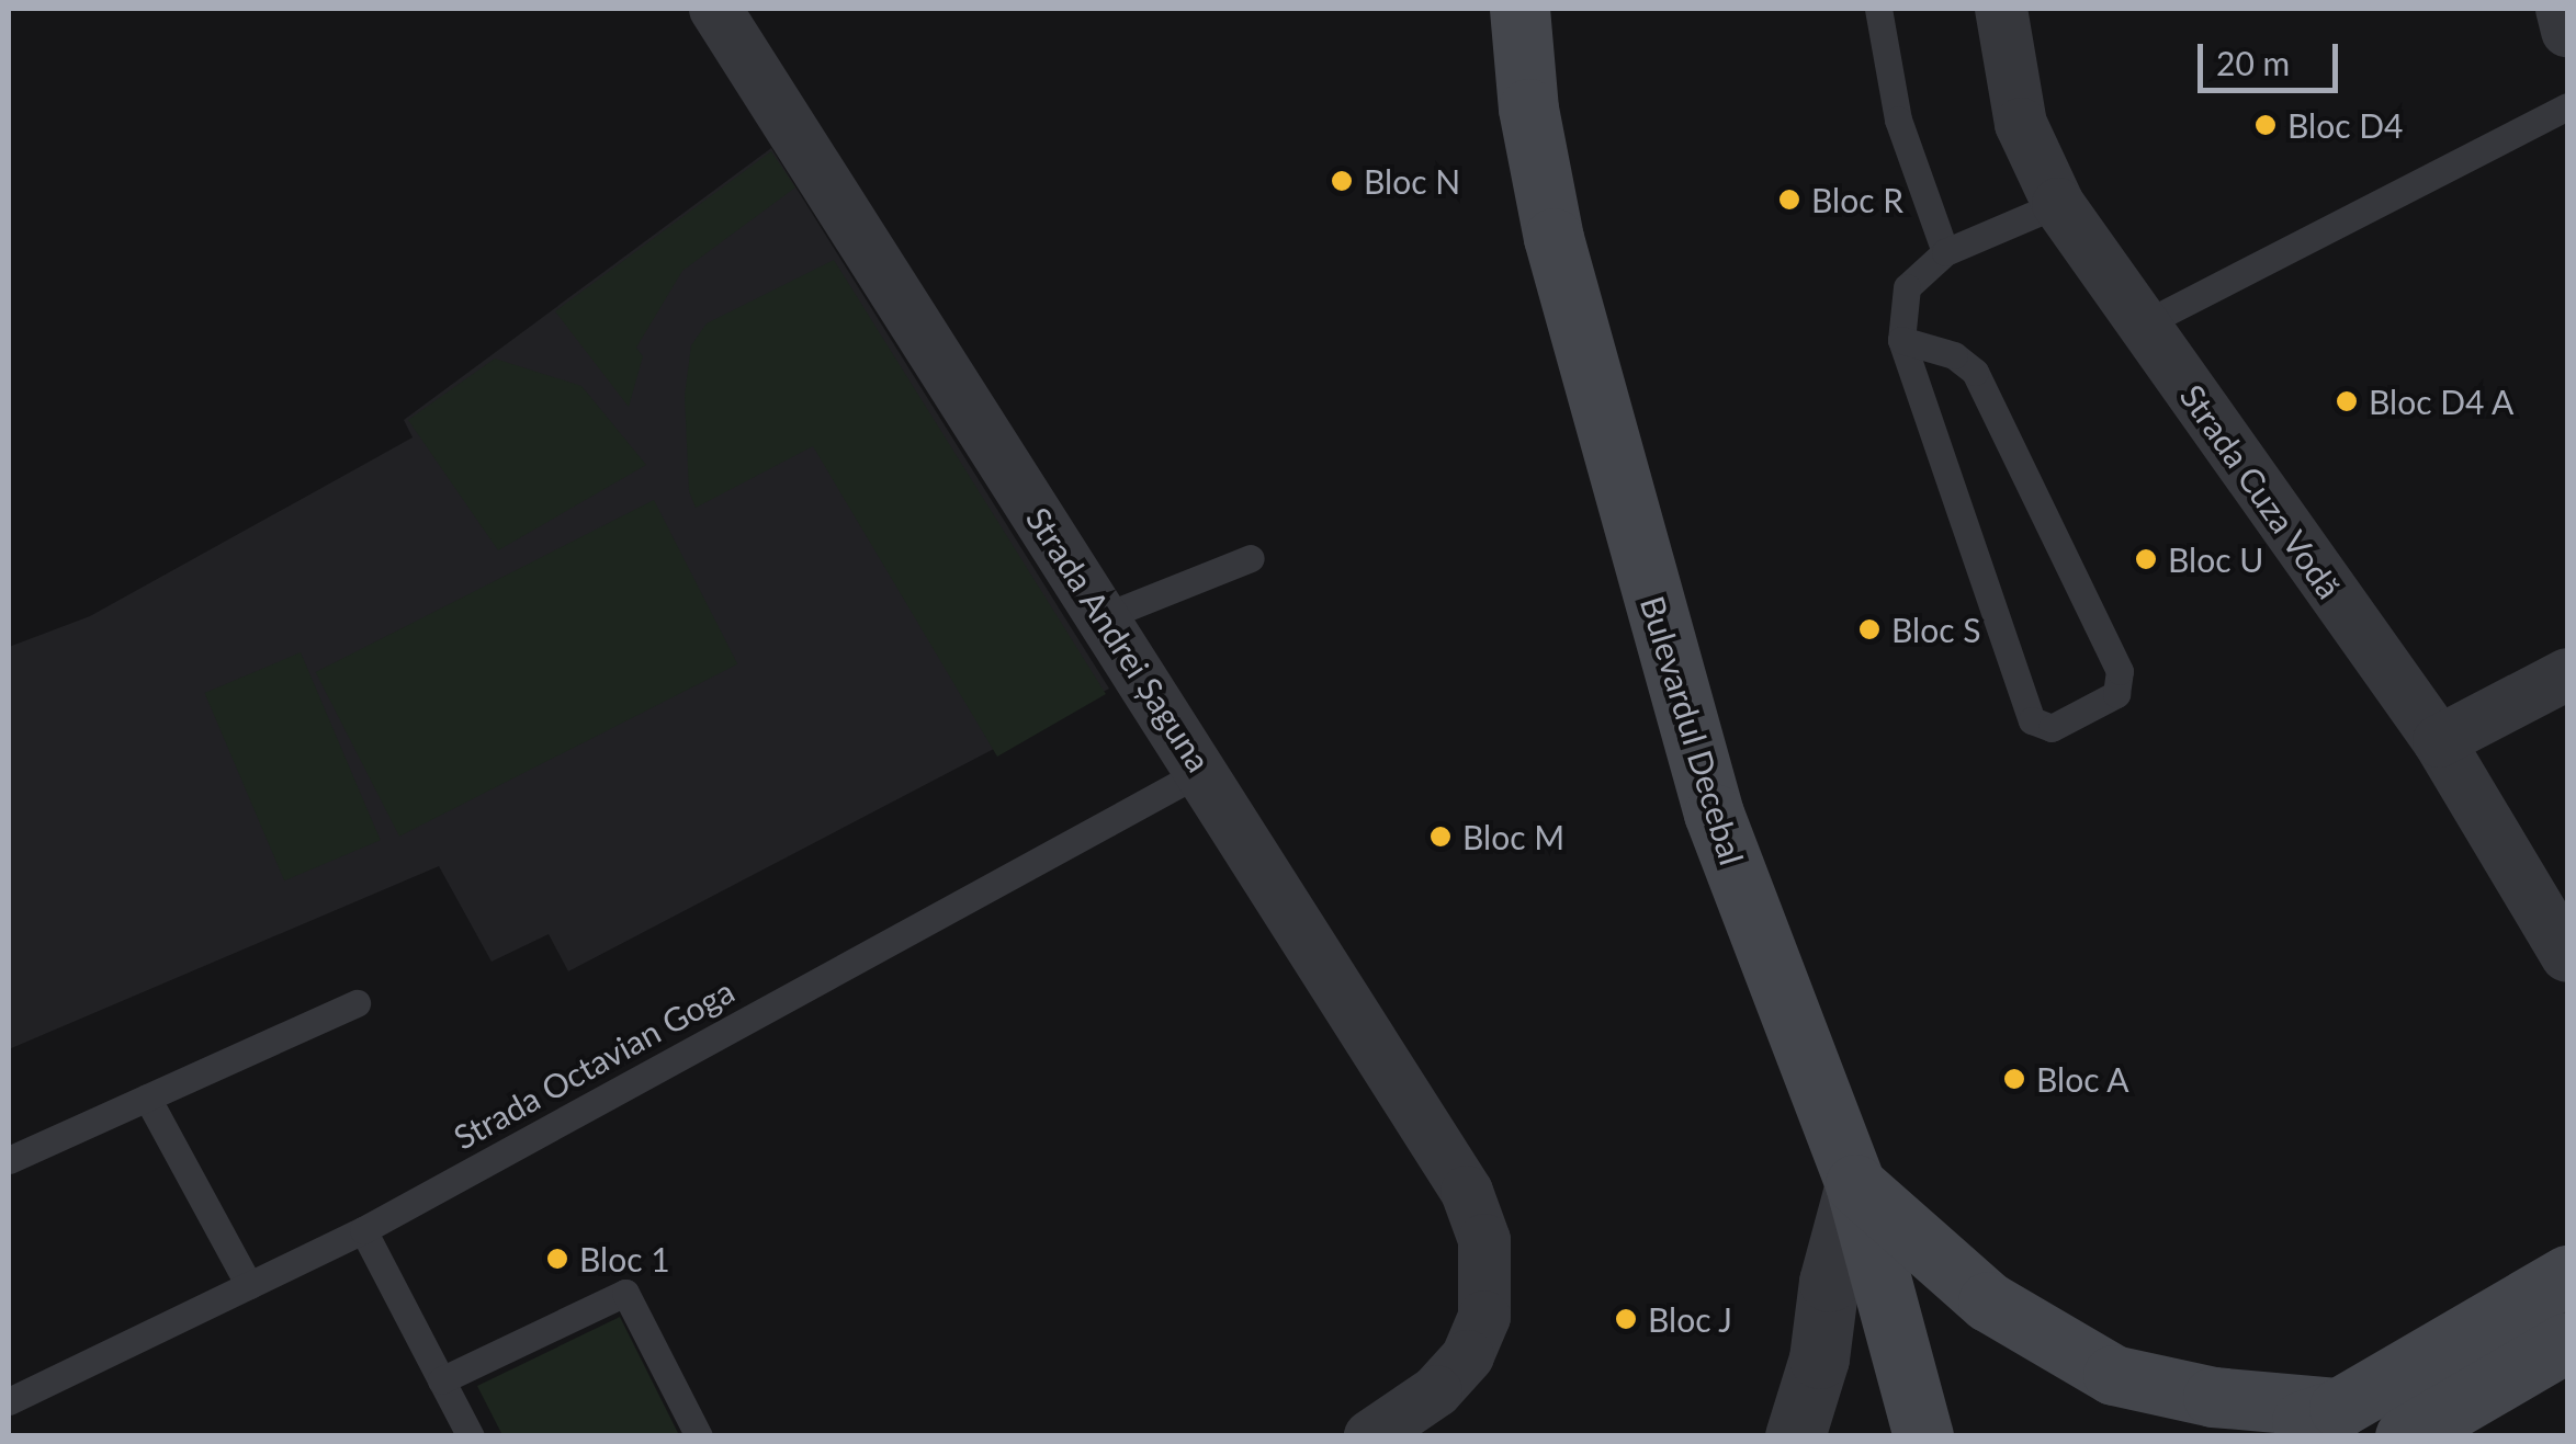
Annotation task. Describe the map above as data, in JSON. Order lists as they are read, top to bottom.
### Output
{
  "streets": {
    "main road": ["Bulevardul Decebal"],
    "street": ["Strada Cuza Vodă", "Strada Andrei Șaguna"],
    "lane": ["Strada Octavian Goga"]
  },
  "crossings": [
    ["Strada Andrei Șaguna", "Strada Octavian Goga"]
  ],
  "places": [
    "Bloc D4",
    "Bloc N",
    "Bloc R",
    "Bloc D4 A",
    "Bloc U",
    "Bloc S",
    "Bloc M",
    "Bloc A",
    "Bloc 1",
    "Bloc J"
  ],
  "scale_bar": "20 m"
}
